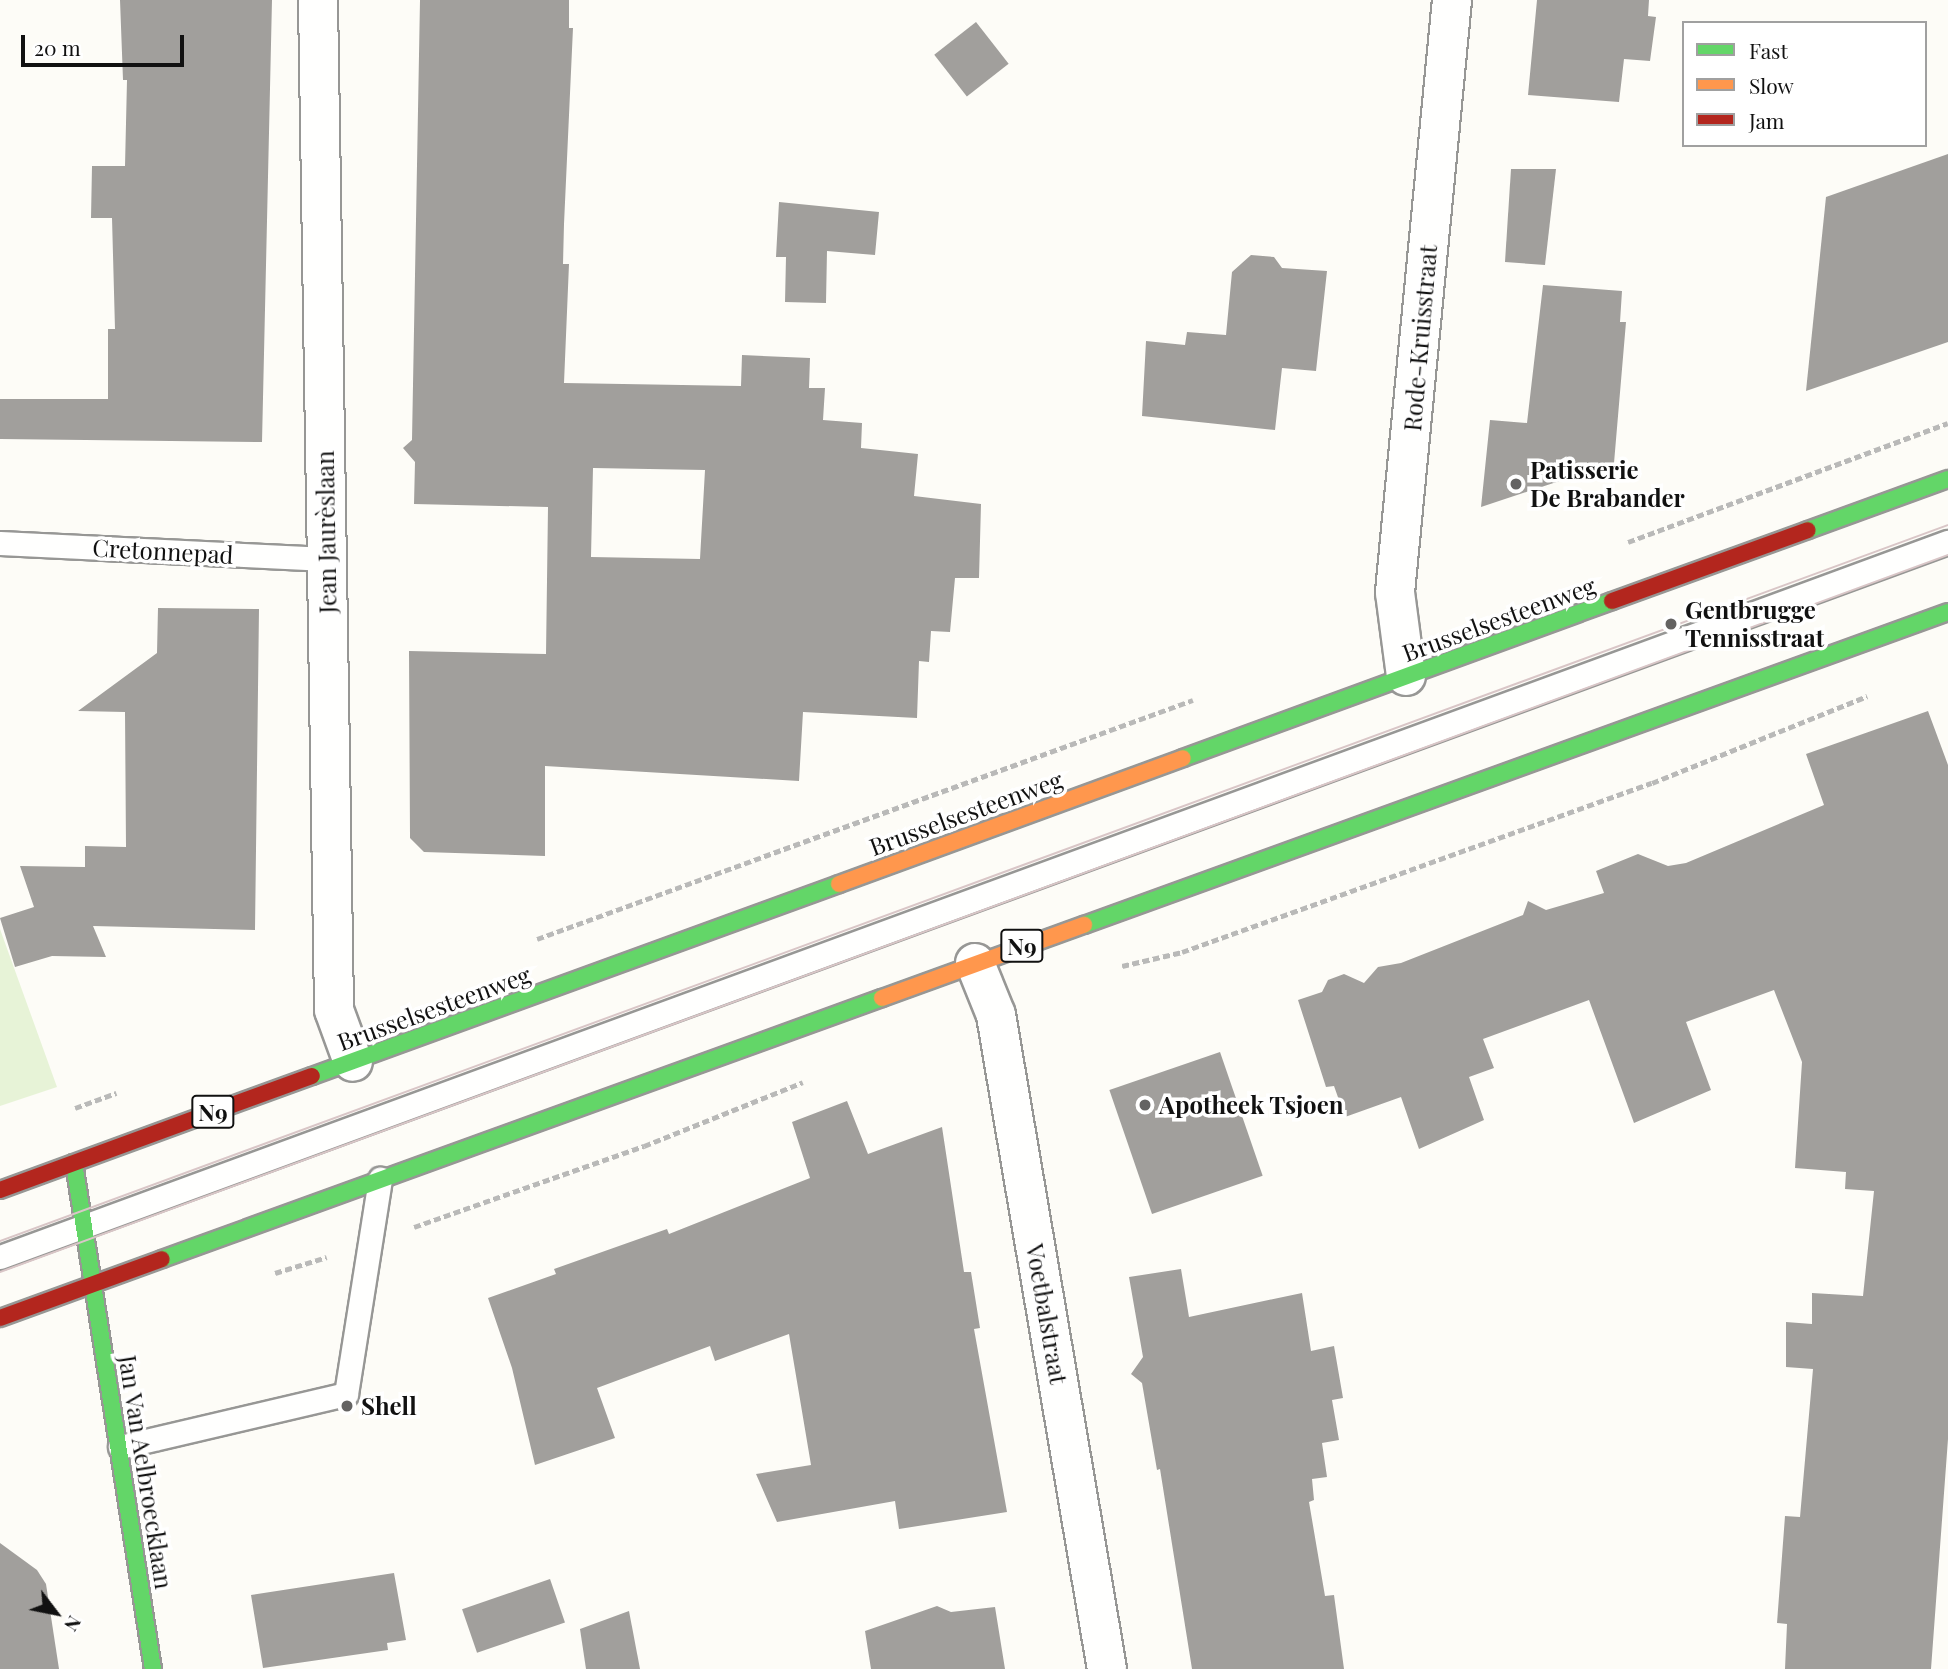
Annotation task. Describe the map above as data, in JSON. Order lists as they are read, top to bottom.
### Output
{
  "streets": {
    "main road": ["Brusselsesteenweg", "N9", "Jan Van Aelbroecklaan"],
    "street": ["Rode-Kruisstraat", "Jean Jaurèslaan", "Voetbalstraat"],
    "lane": ["Cretonnepad"]
  },
  "crossings": [
    ["Rode-Kruisstraat", "Brusselsesteenweg"],
    ["Jean Jaurèslaan", "Cretonnepad"],
    ["Jean Jaurèslaan", "Brusselsesteenweg"],
    ["Brusselsesteenweg", "Jan Van Aelbroecklaan"],
    ["N9", "Voetbalstraat"],
    ["N9", "Jan Van Aelbroecklaan"]
  ],
  "places": [
    "Patisserie De Brabander",
    "Gentbrugge Tennisstraat",
    "Apotheek Tsjoen",
    "Shell"
  ],
  "legend": ["Fast", "Slow", "Jam"],
  "scale_bar": "20 m",
  "north": "bottom right"
}
